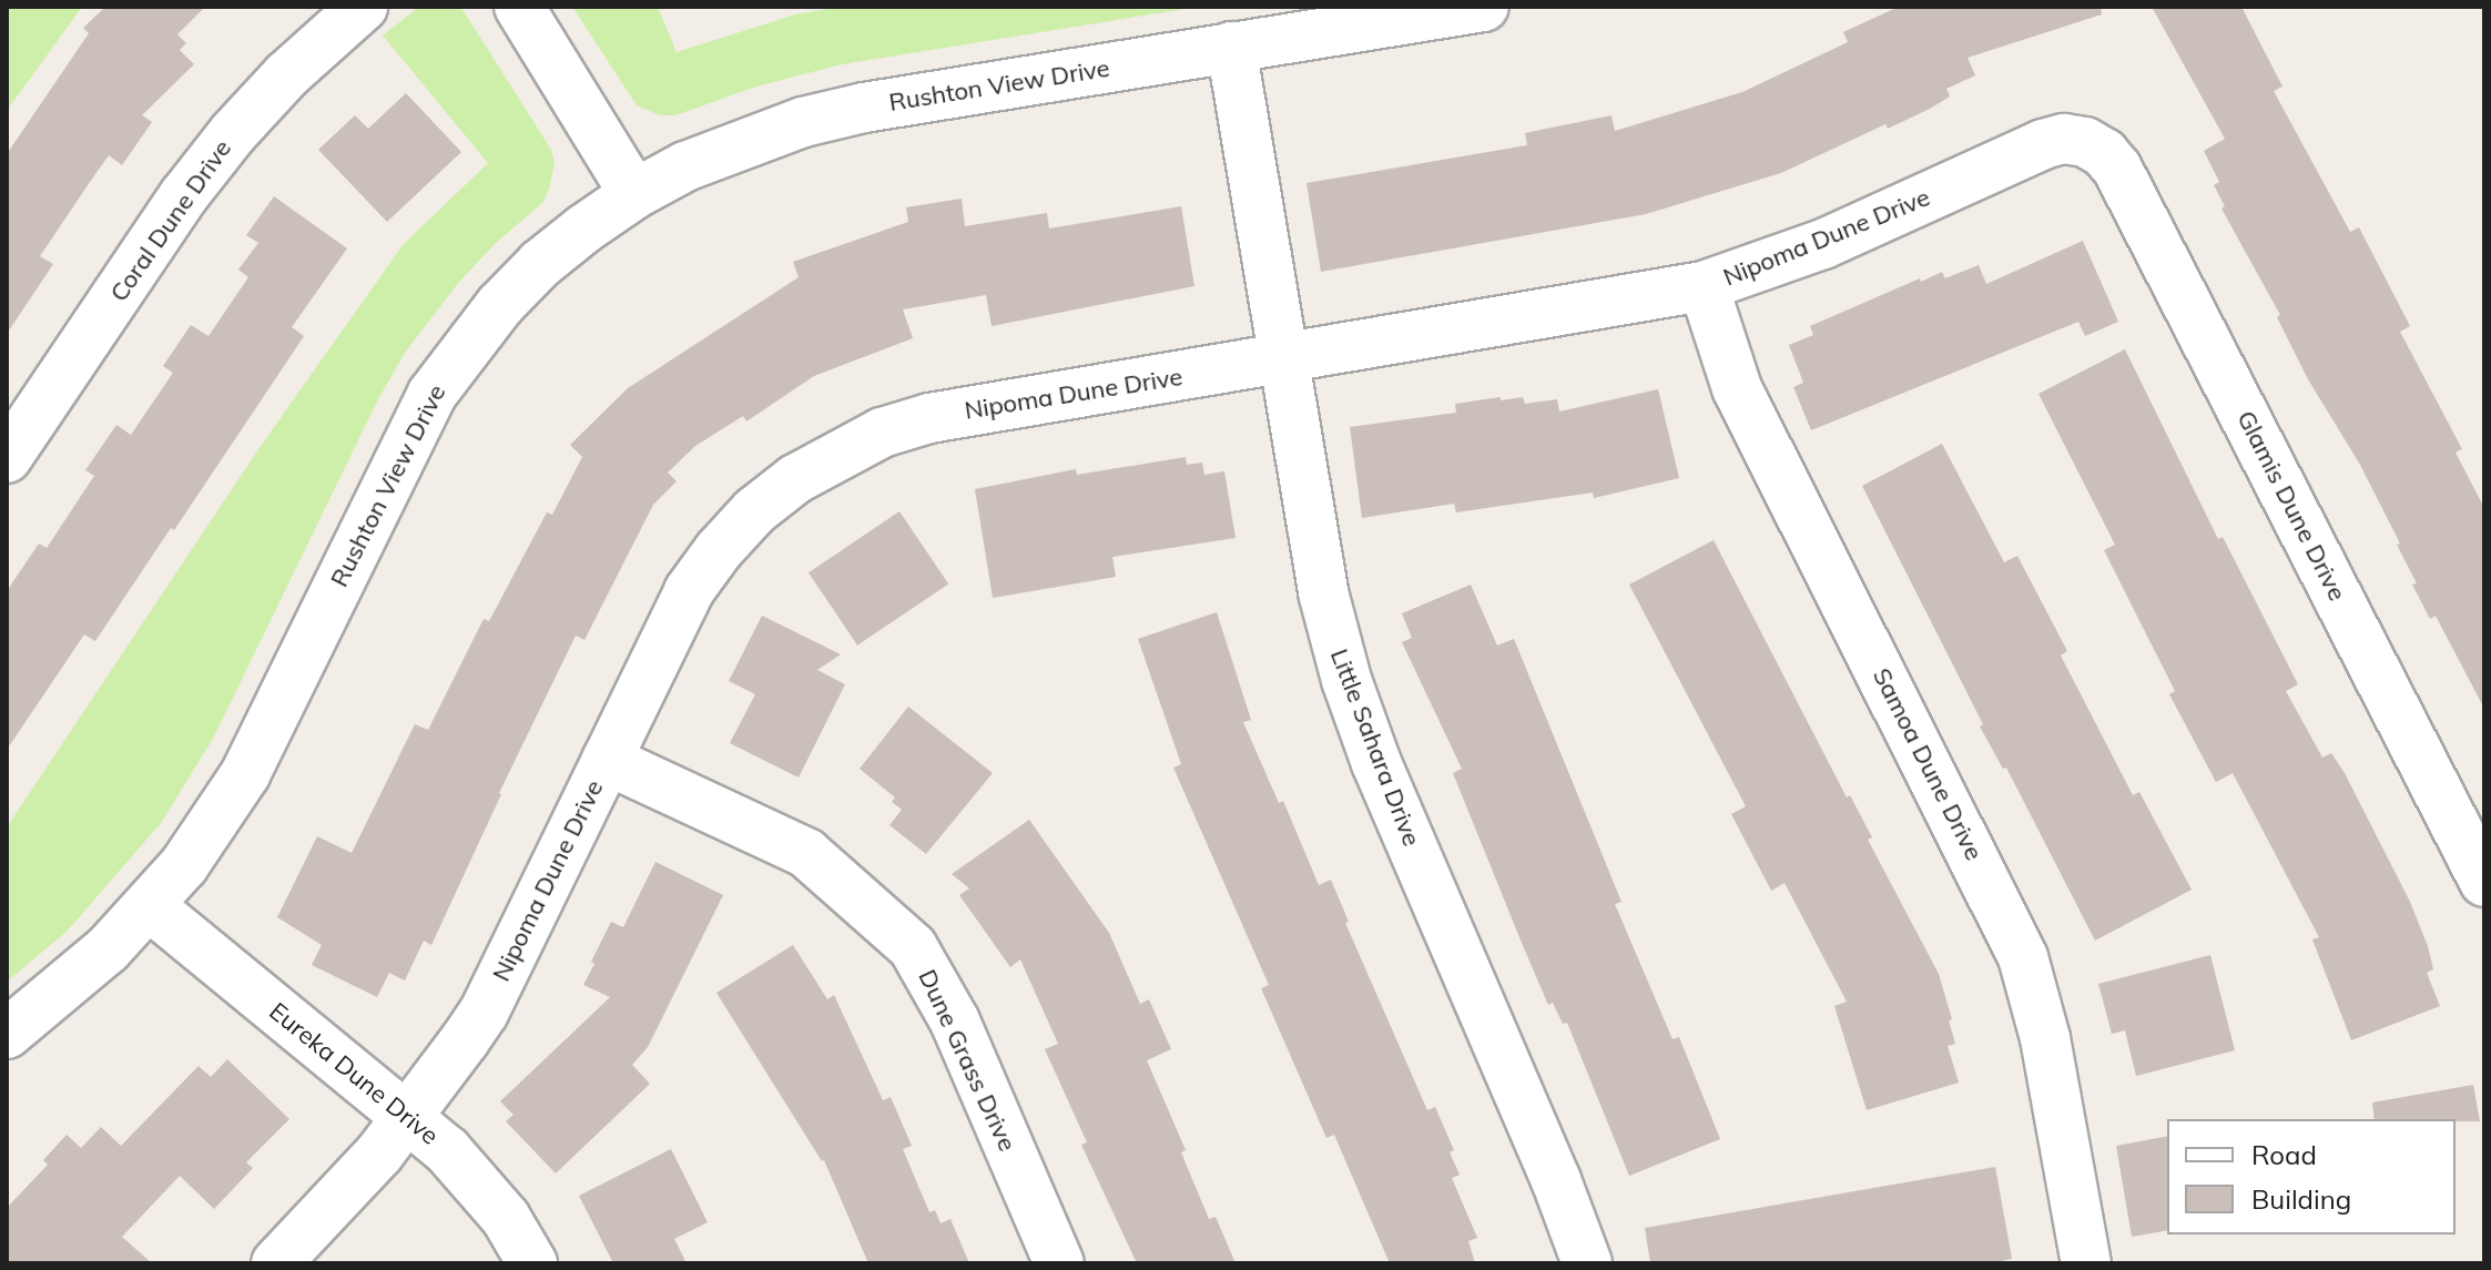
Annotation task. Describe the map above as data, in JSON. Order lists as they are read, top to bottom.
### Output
{
  "streets": {
    "street": [
      "Rushton View Drive",
      "Coral Dune Drive",
      "Nipoma Dune Drive",
      "Glamis Dune Drive",
      "Little Sahara Drive",
      "Samoa Dune Drive",
      "Dune Grass Drive",
      "Eureka Dune Drive"
    ]
  },
  "crossings": [
    ["Rushton View Drive", "Little Sahara Drive"],
    ["Rushton View Drive", "Eureka Dune Drive"],
    ["Nipoma Dune Drive", "Glamis Dune Drive"],
    ["Nipoma Dune Drive", "Little Sahara Drive"],
    ["Nipoma Dune Drive", "Samoa Dune Drive"],
    ["Nipoma Dune Drive", "Dune Grass Drive"],
    ["Nipoma Dune Drive", "Eureka Dune Drive"]
  ],
  "legend": ["Road", "Building"]
}
